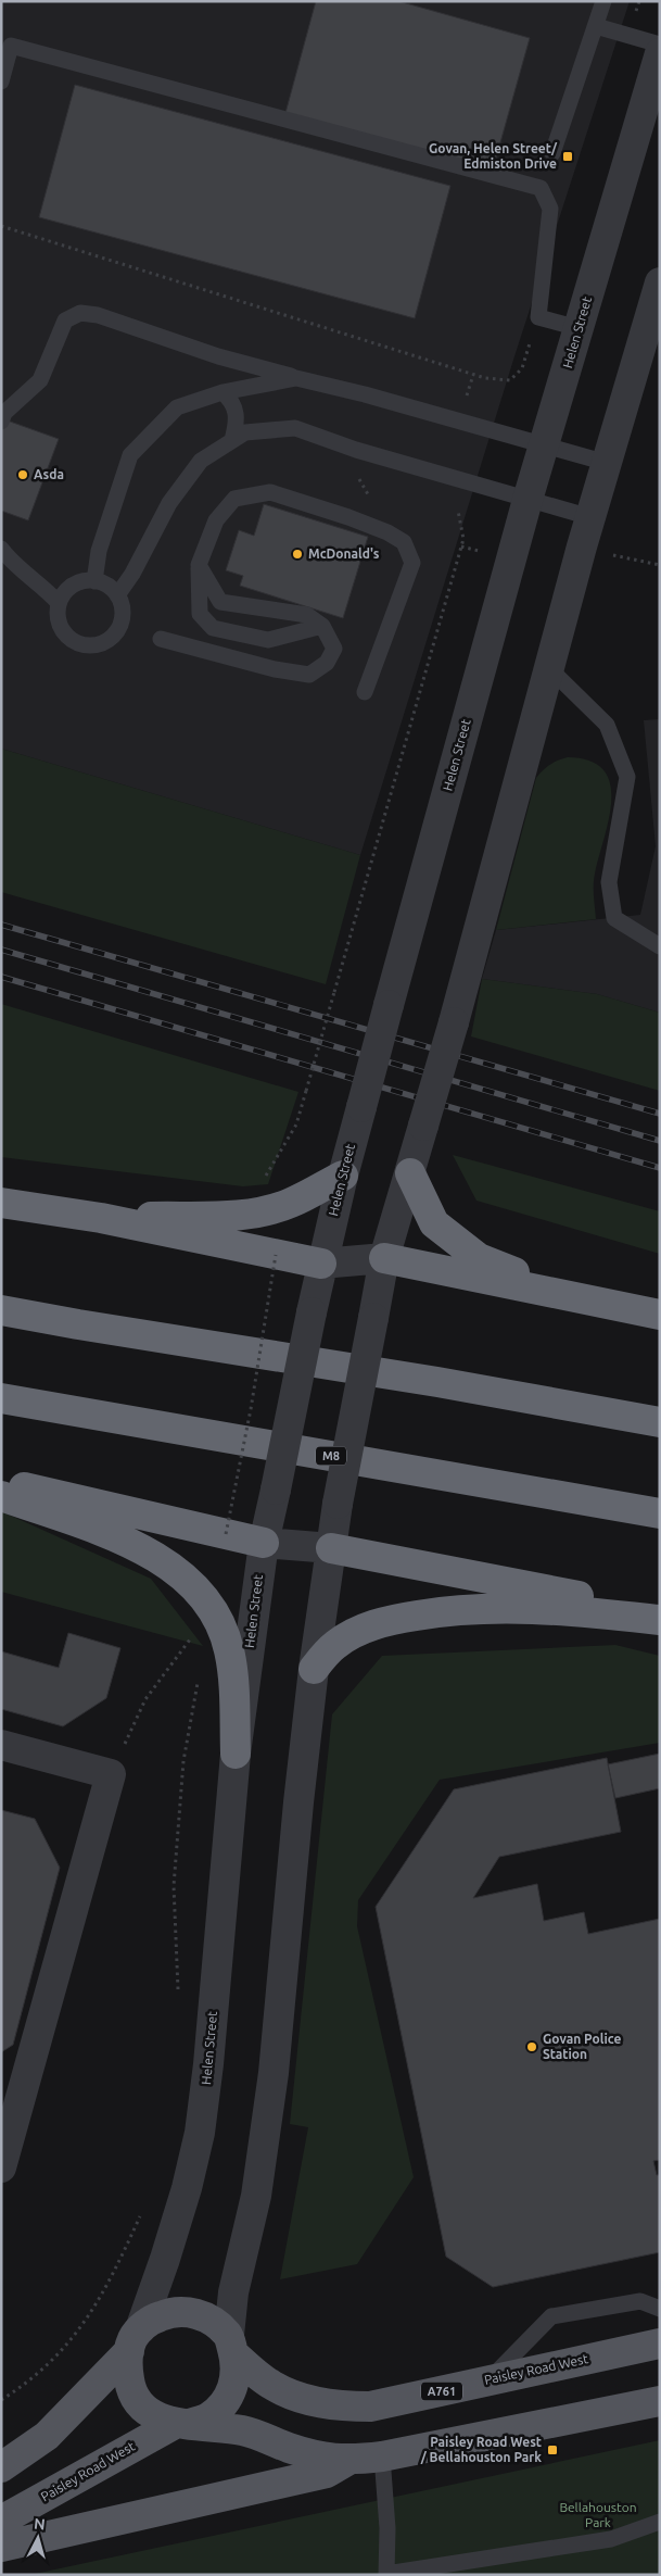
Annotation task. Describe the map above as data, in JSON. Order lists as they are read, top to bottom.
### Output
{
  "streets": {
    "highway": ["M8"],
    "main road": ["Paisley Road West", "A761"],
    "street": ["Helen Street"]
  },
  "crossings": [
    ["Helen Street", "Paisley Road West"]
  ],
  "parks": ["Bellahouston Park"],
  "places": {
    "transit": ["Govan, Helen Street/ Edmiston Drive", "Paisley Road West / Bellahouston Park"],
    "other": ["Asda", "McDonald's", "Govan Police Station"]
  },
  "north": "top"
}
